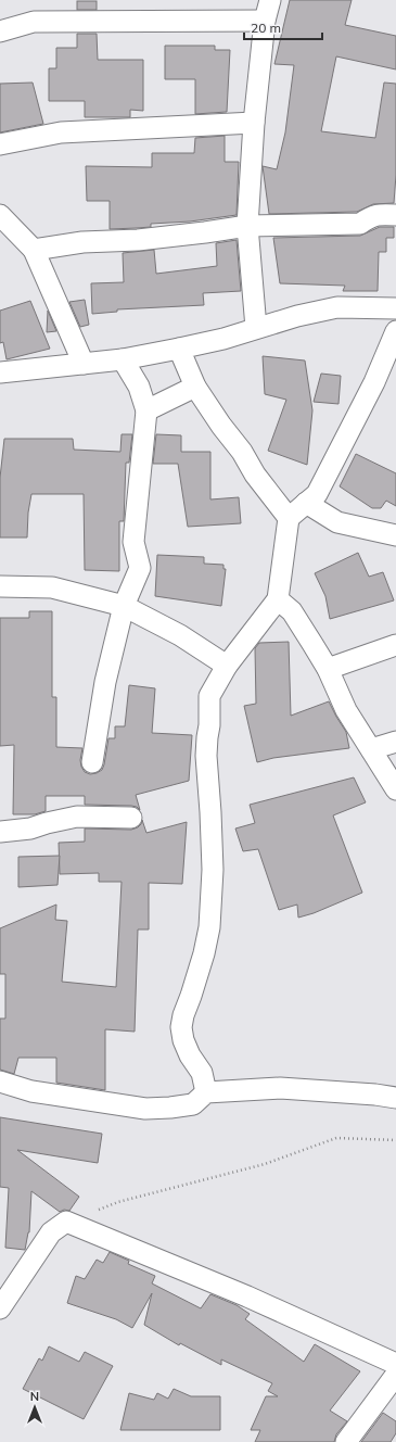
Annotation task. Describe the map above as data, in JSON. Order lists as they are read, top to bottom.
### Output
{
  "scale_bar": "20 m",
  "north": "top"
}
